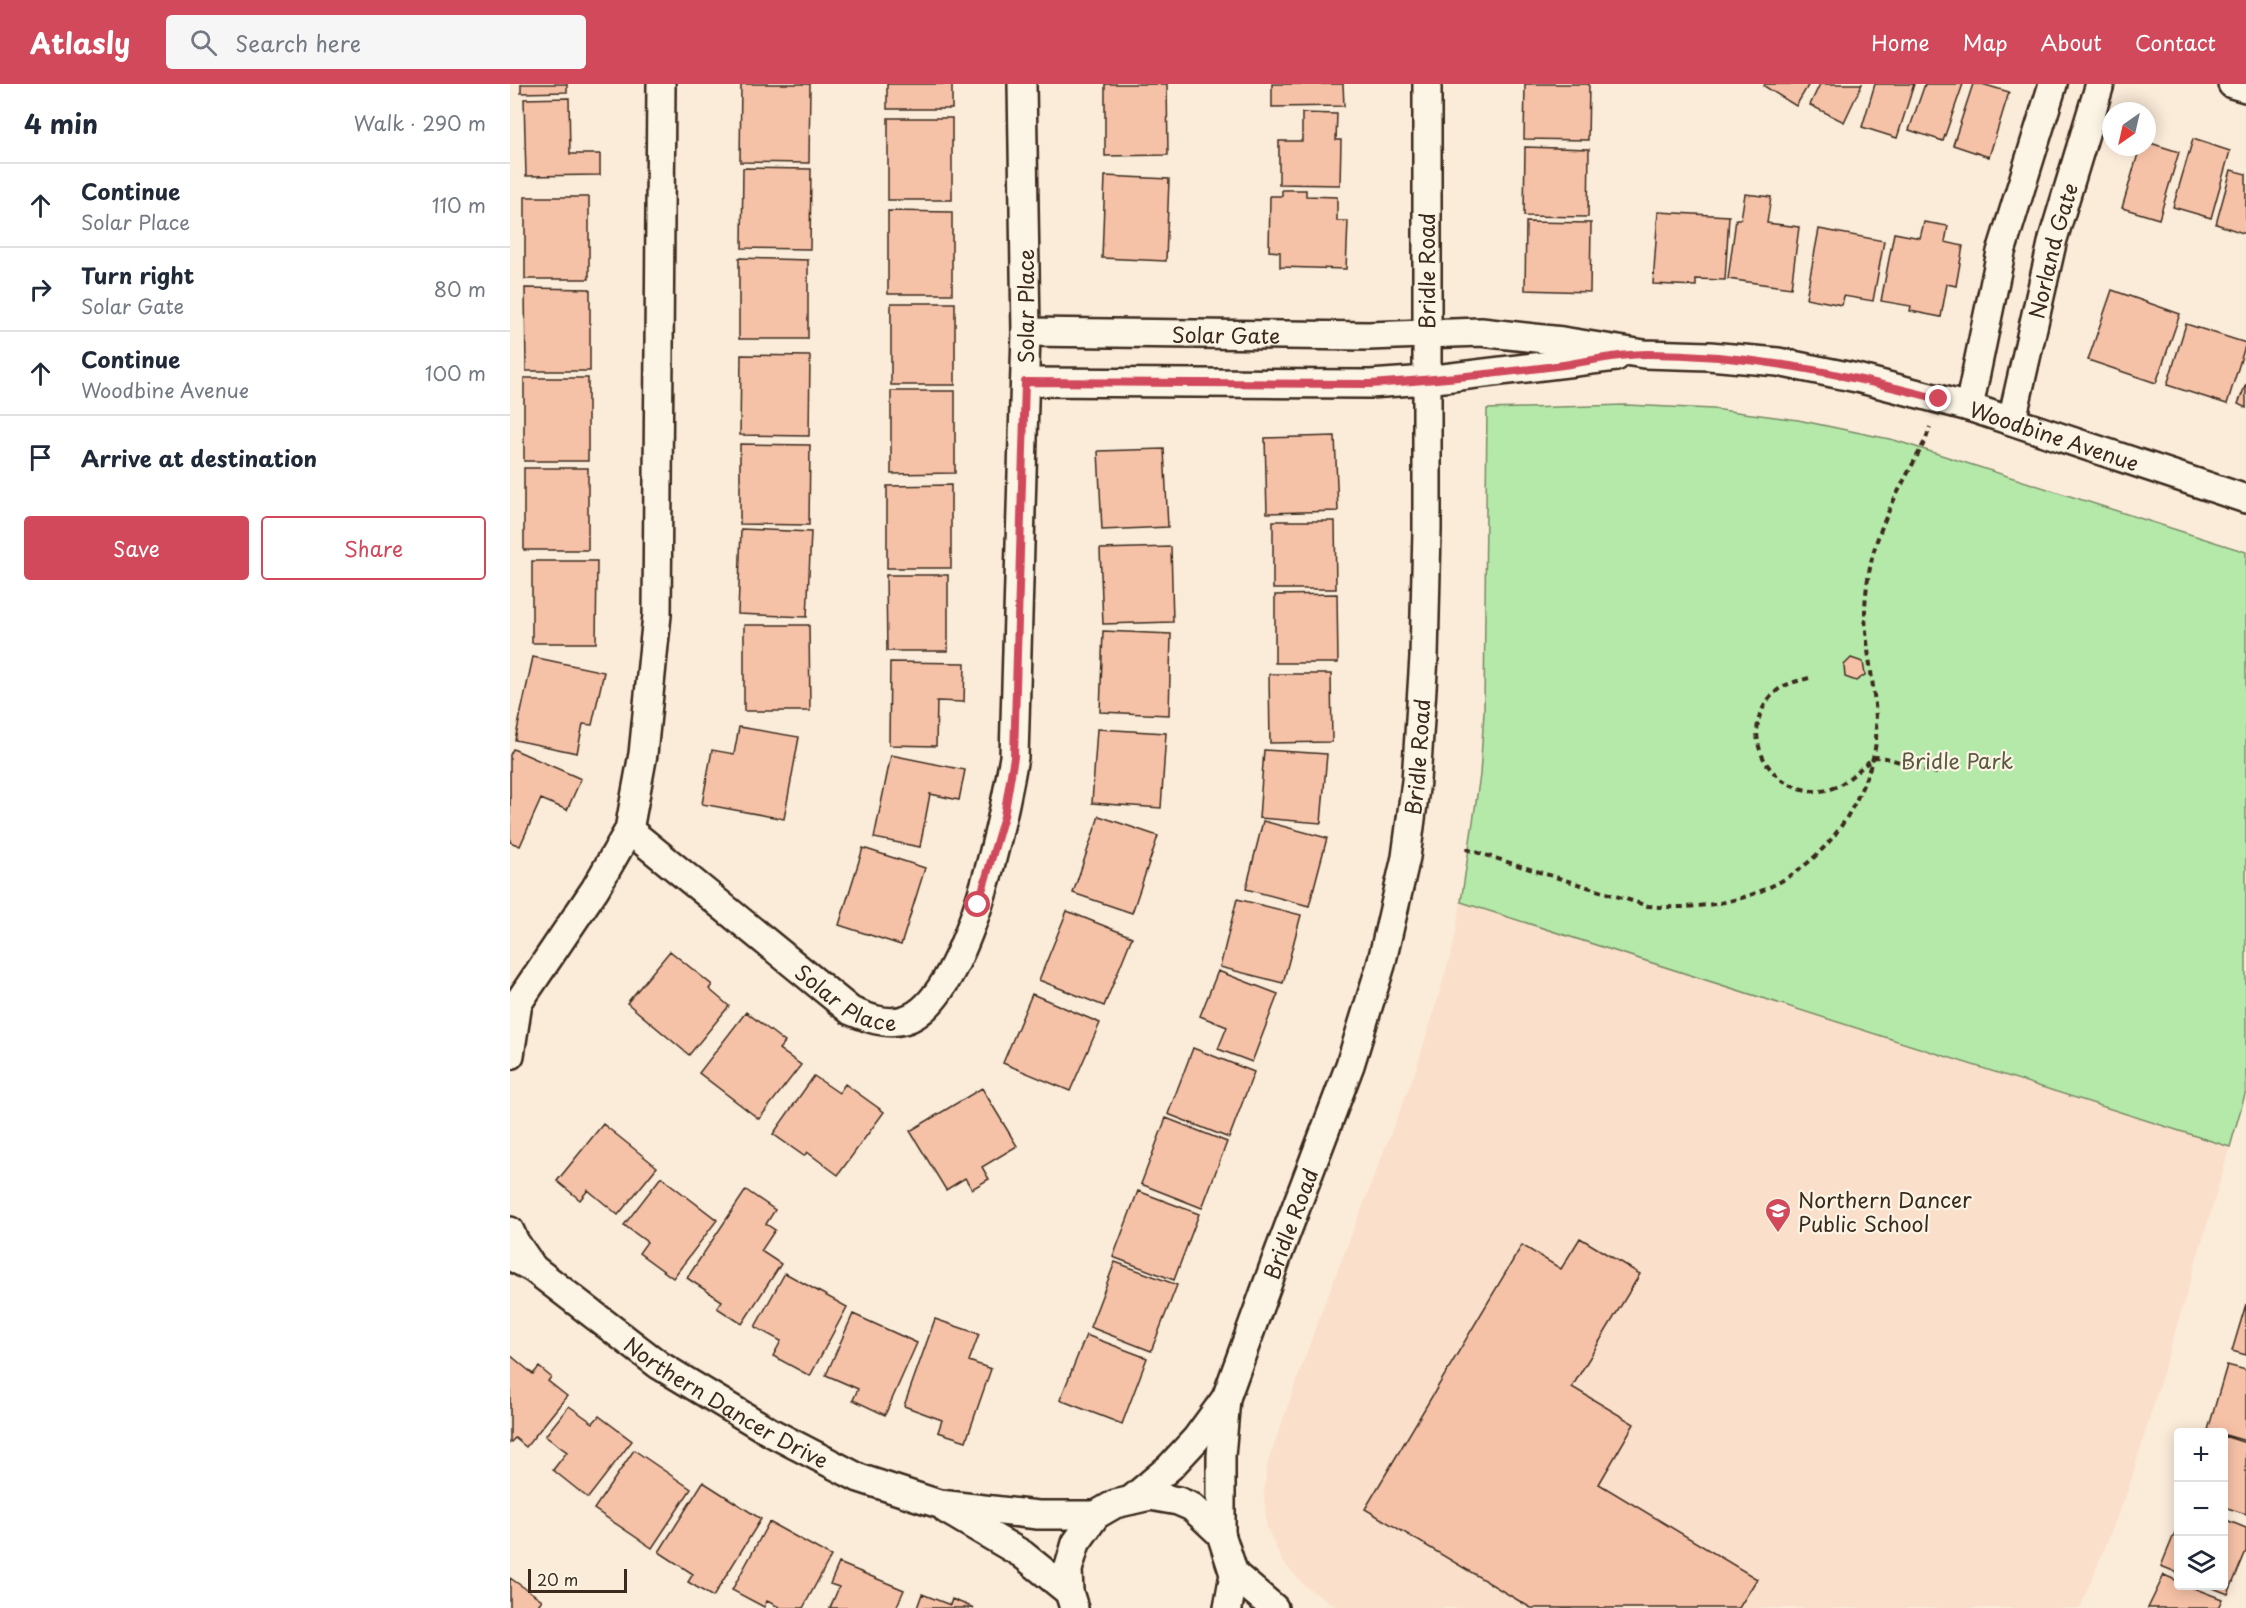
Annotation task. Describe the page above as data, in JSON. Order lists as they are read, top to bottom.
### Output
{
  "streets": {
    "street": [
      "Norland Gate",
      "Bridle Road",
      "Solar Place",
      "Solar Gate",
      "Woodbine Avenue",
      "Northern Dancer Drive"
    ]
  },
  "crossings": [
    ["Norland Gate", "Woodbine Avenue"],
    ["Bridle Road", "Solar Gate"],
    ["Bridle Road", "Woodbine Avenue"],
    ["Solar Place", "Solar Gate"],
    ["Solar Gate", "Woodbine Avenue"]
  ],
  "parks": ["Bridle Park"],
  "places": {
    "school or university": ["Northern Dancer Public School"]
  },
  "scale_bar": "20 m",
  "north": "bottom left",
  "page": {
    "header": "Atlasly",
    "search": "Search here",
    "nav": [
      "Home",
      "Map",
      "About",
      "Contact"
    ],
    "heading": ["4 min", "Walk · 290 m"],
    "list": [
      ["Continue", "Solar Place", "110 m"],
      ["Turn right", "Solar Gate", "80 m"],
      ["Continue", "Woodbine Avenue", "100 m"],
      "Arrive at destination"
    ],
    "buttons": ["Save", "Share"],
    "map_buttons": ["+", "−"],
    "scale": "20 m"
  }
}
